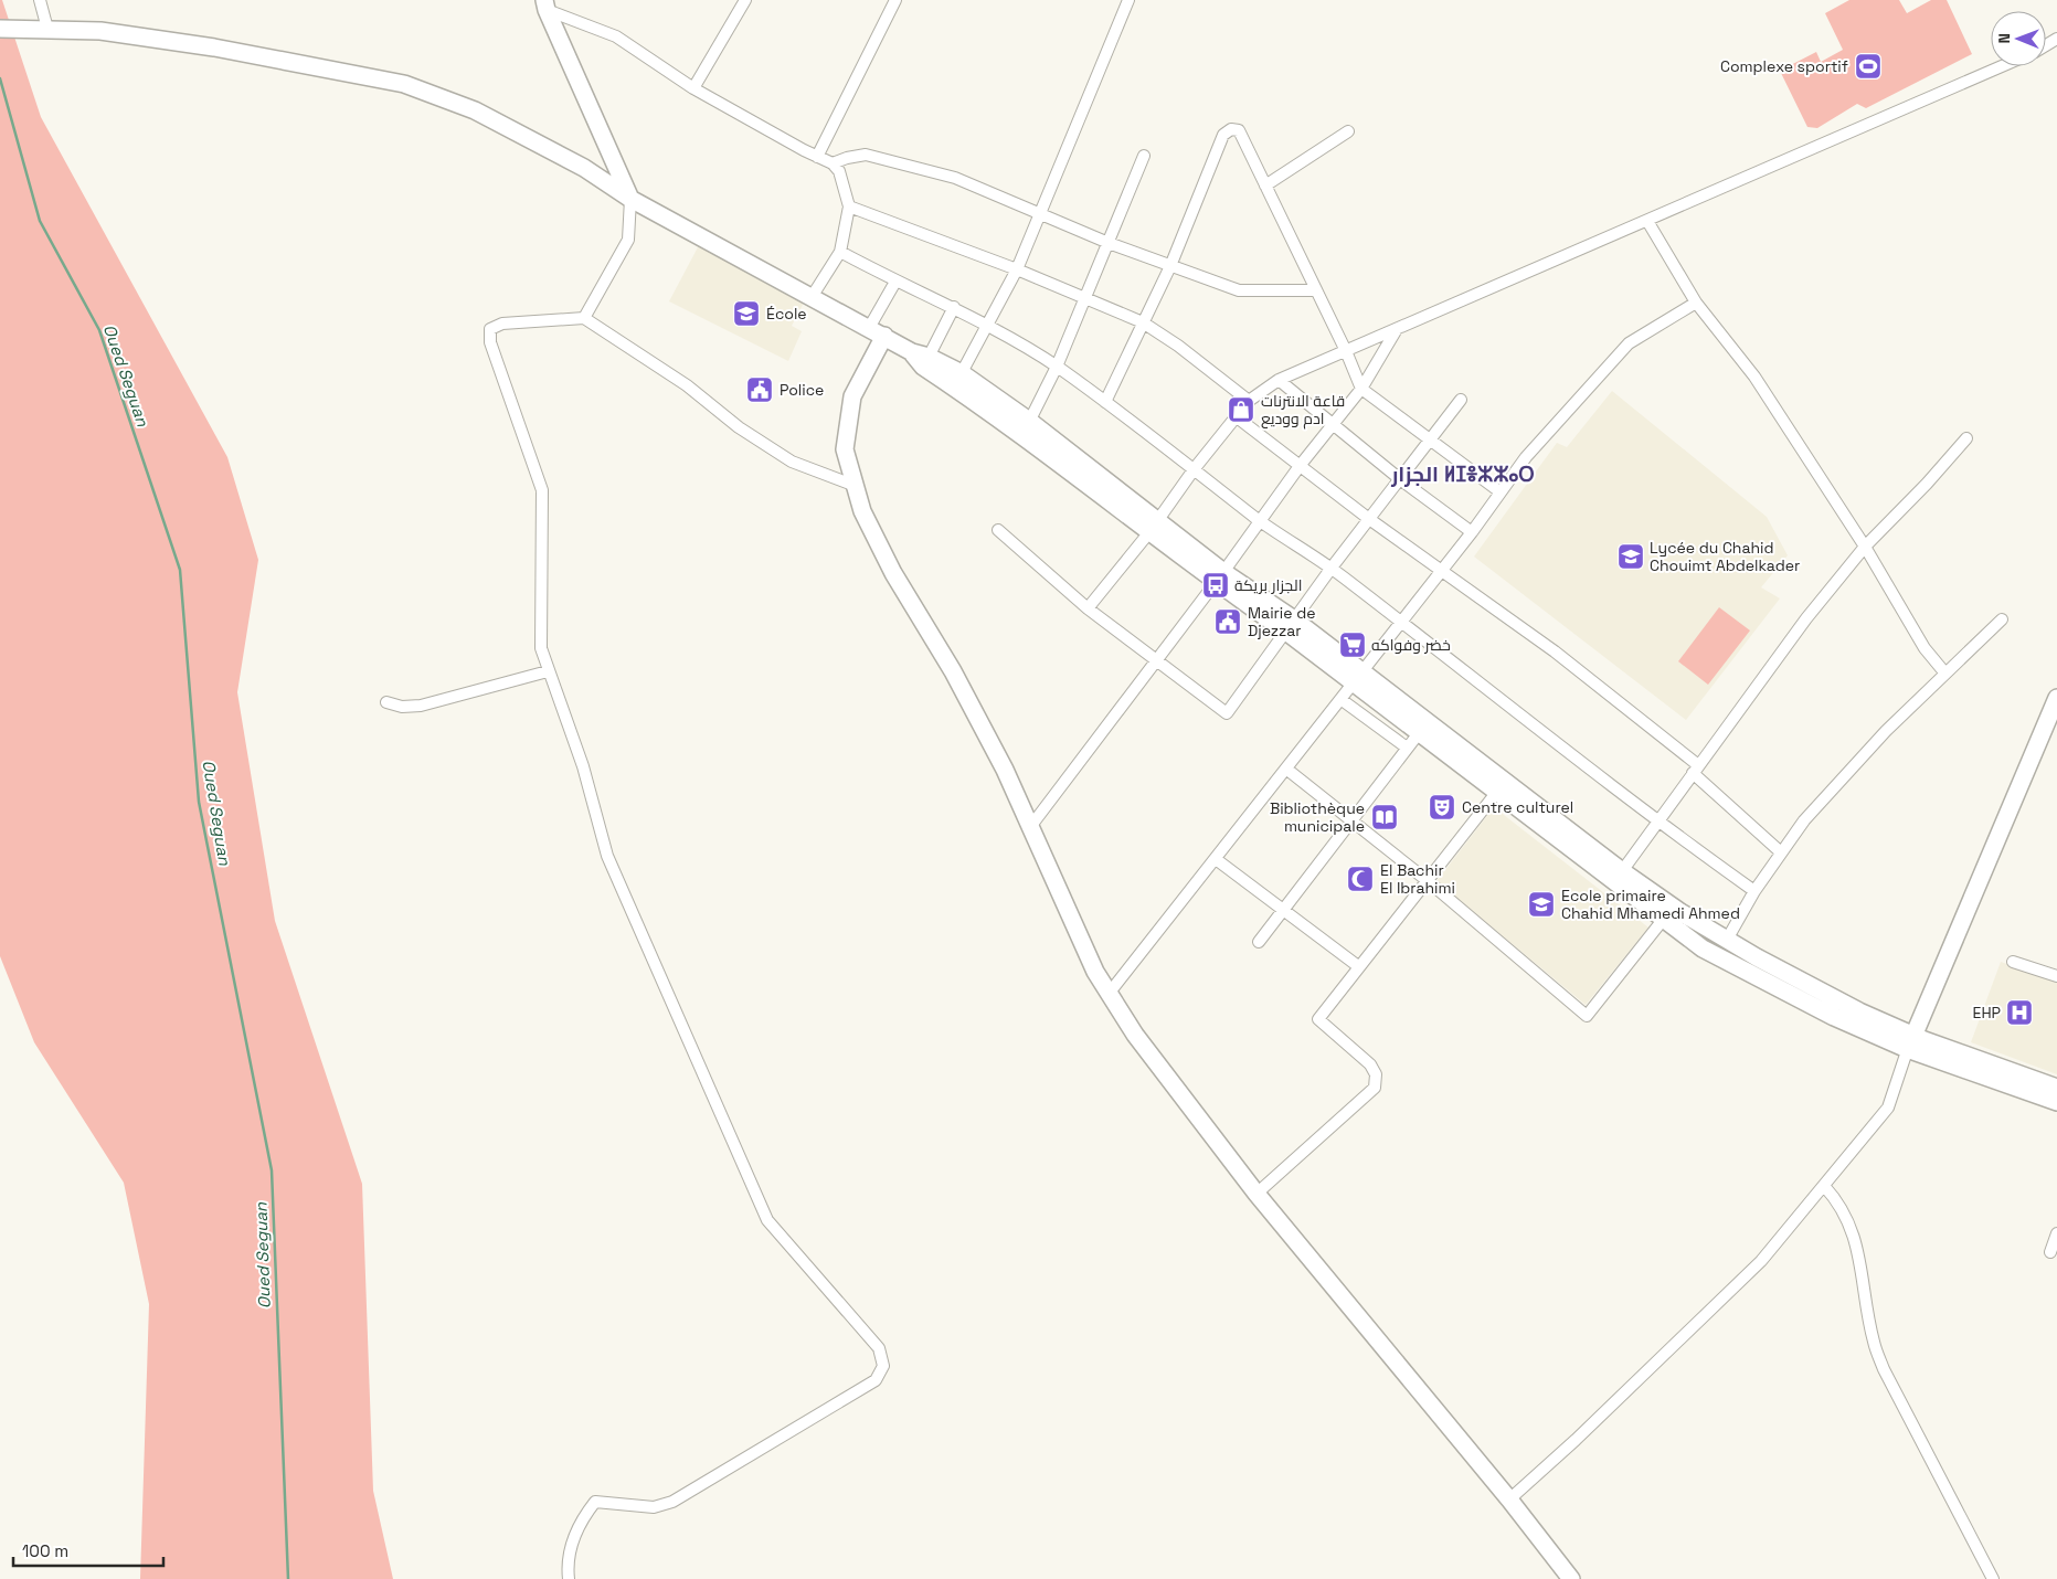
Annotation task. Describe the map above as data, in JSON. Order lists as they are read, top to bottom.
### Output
{
  "districts": ["الجزار ⵍⵊⴻⵣⵣⴰⵔ"],
  "water": ["Oued Seguan"],
  "places": {
    "sports": ["Complexe sportif"],
    "school or university": ["École", "Lycée du Chahid Chouimt Abdelkader", "Ecole primaire Chahid Mhamedi Ahmed"],
    "public building": ["Police", "Mairie de Djezzar"],
    "shop": ["قاعة الانترنات ادم ووديع"],
    "bus stop": ["الجزار بريكة"],
    "supermarket": ["خضر وفواكه"],
    "theatre": ["Centre culturel"],
    "library": ["Bibliothèque municipale"],
    "mosque": ["El Bachir El Ibrahimi"],
    "hospital": ["EHP"]
  },
  "scale_bar": "100 m",
  "north": "left"
}
